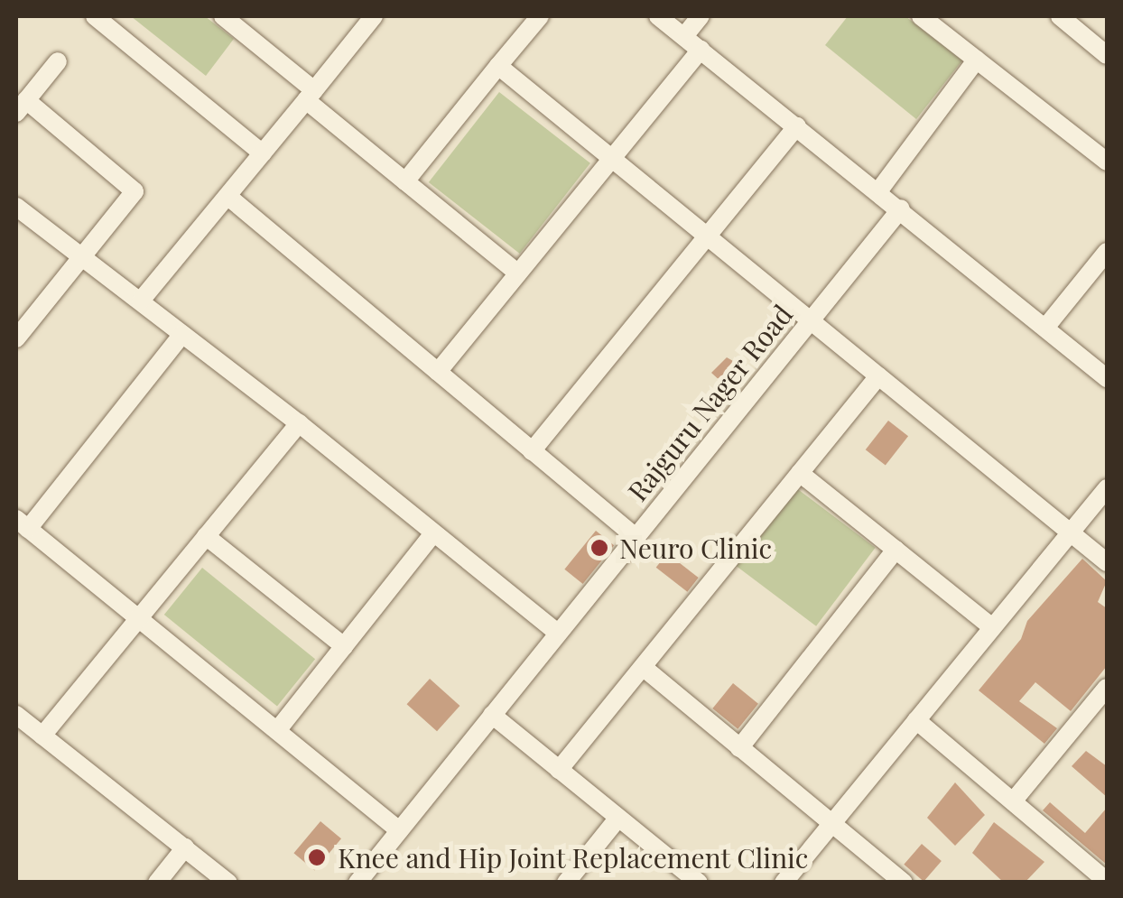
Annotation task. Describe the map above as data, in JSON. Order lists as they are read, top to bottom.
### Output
{
  "streets": {
    "street": ["Rajguru Nager Road"]
  },
  "places": ["Neuro Clinic", "Knee and Hip Joint Replacement Clinic"]
}
